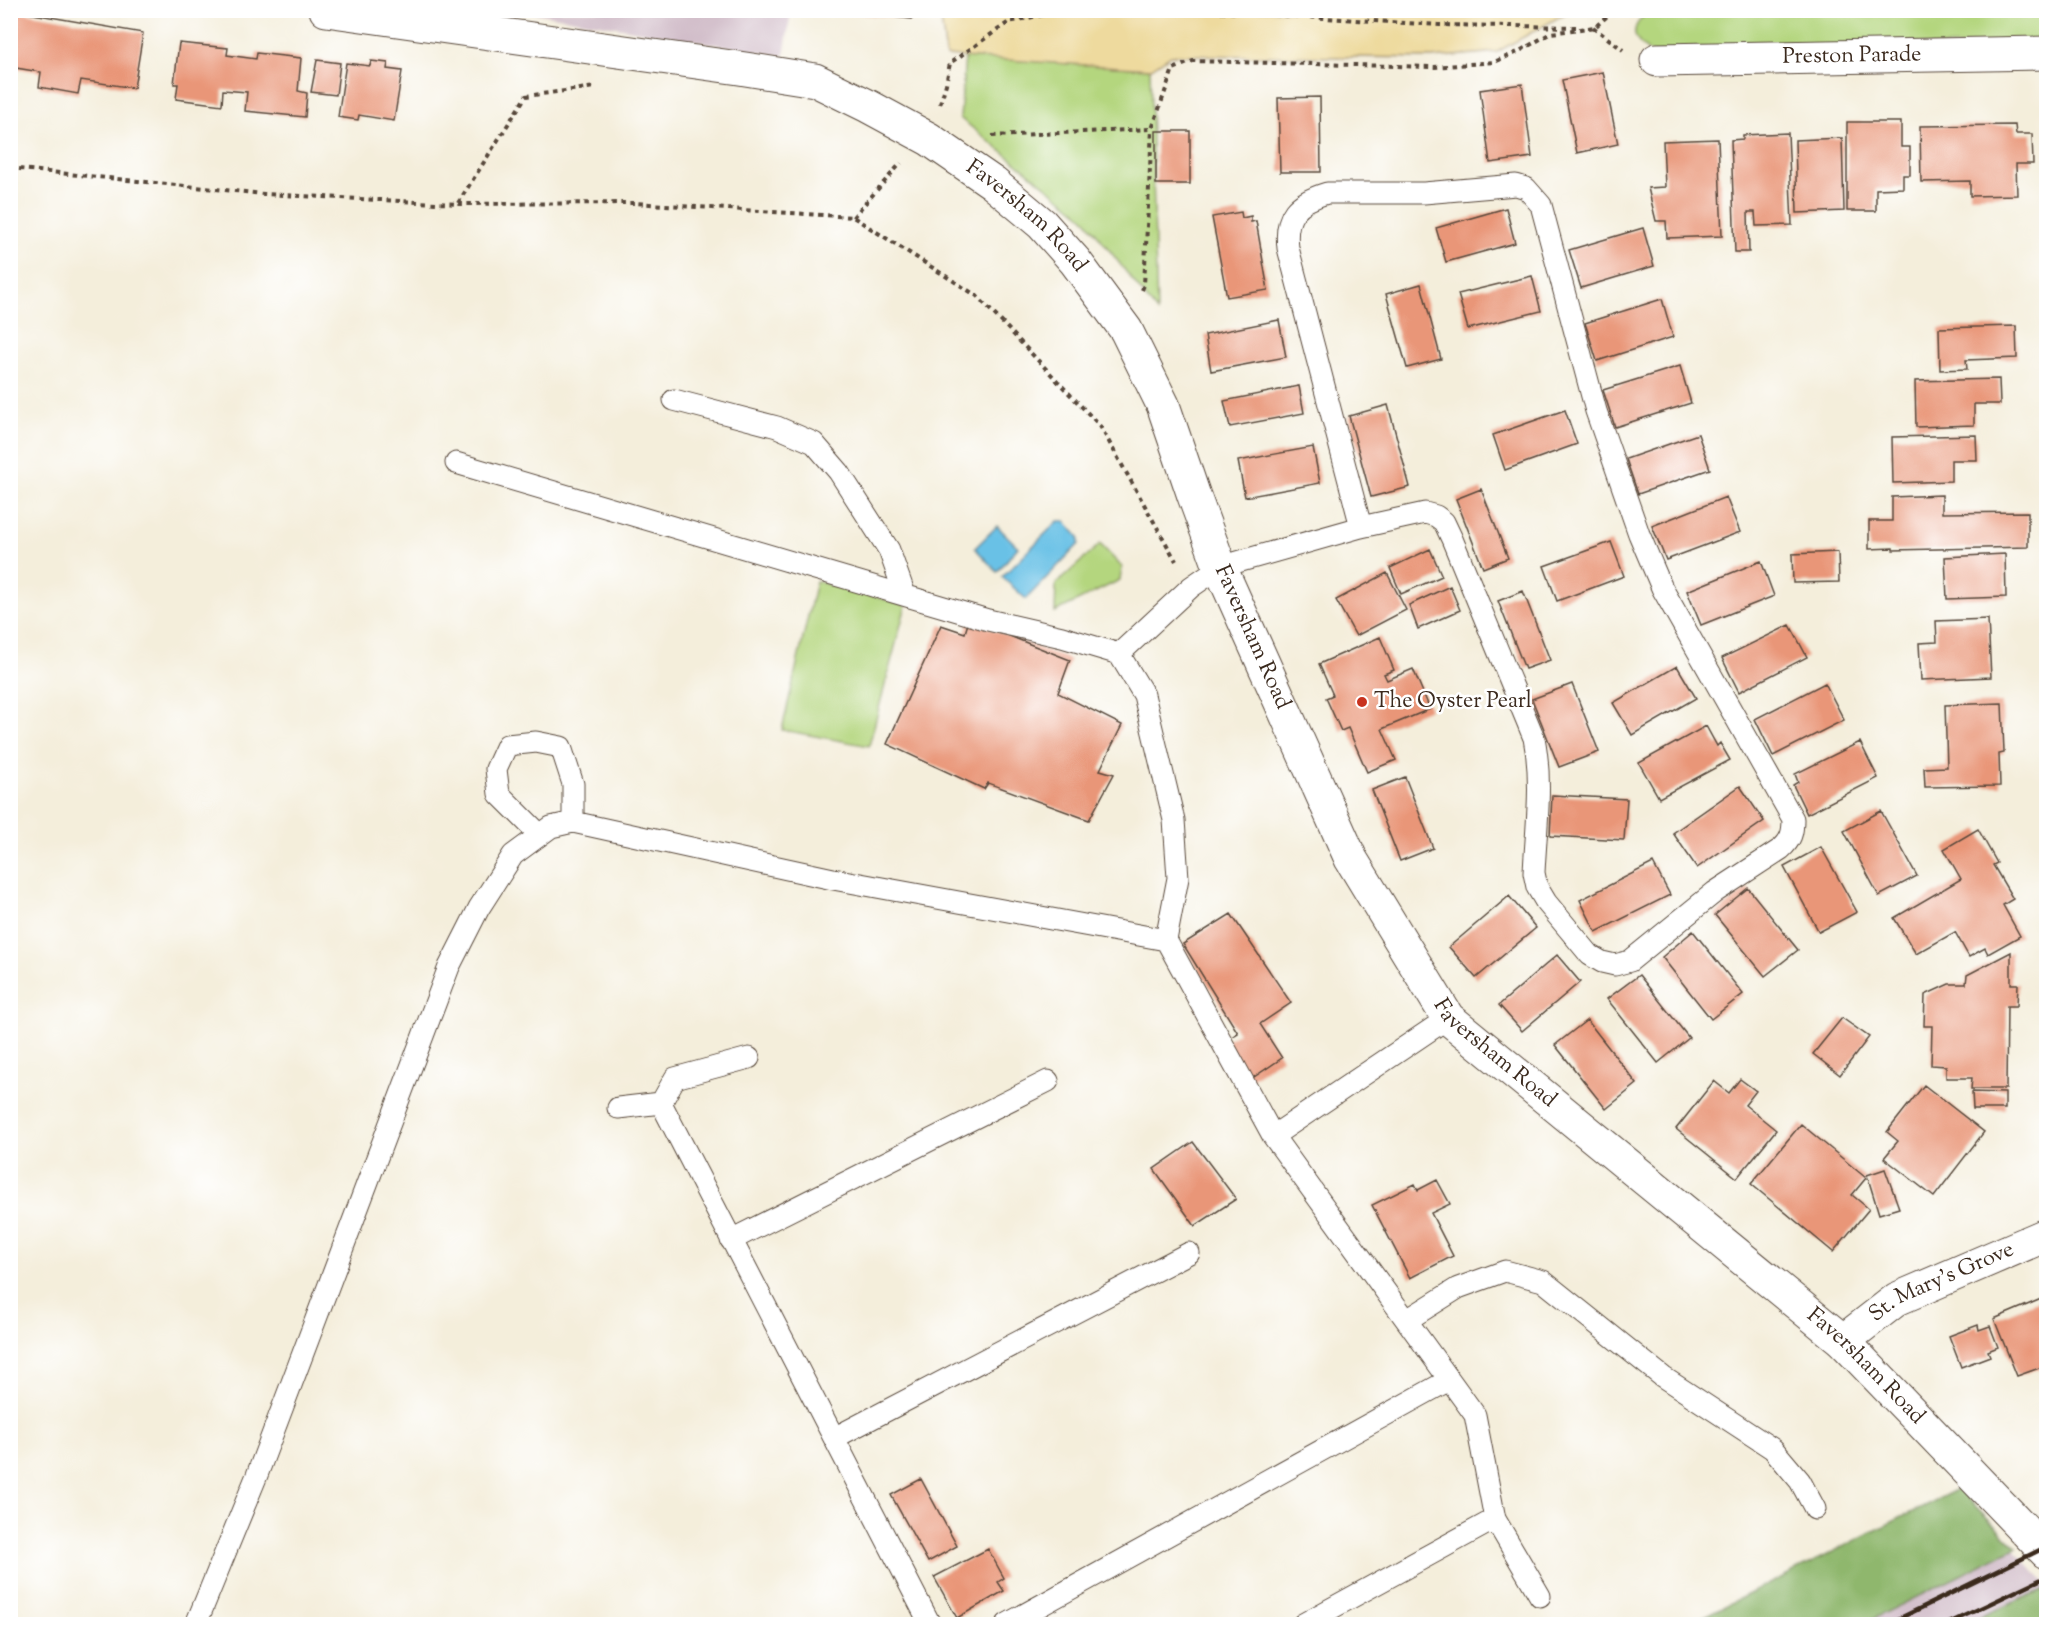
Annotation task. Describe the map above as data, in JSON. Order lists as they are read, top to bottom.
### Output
{
  "streets": {
    "street": ["Preston Parade", "Faversham Road", "St. Mary's Grove"]
  },
  "crossings": [
    ["Faversham Road", "St. Mary's Grove"]
  ],
  "places": ["The Oyster Pearl"]
}
